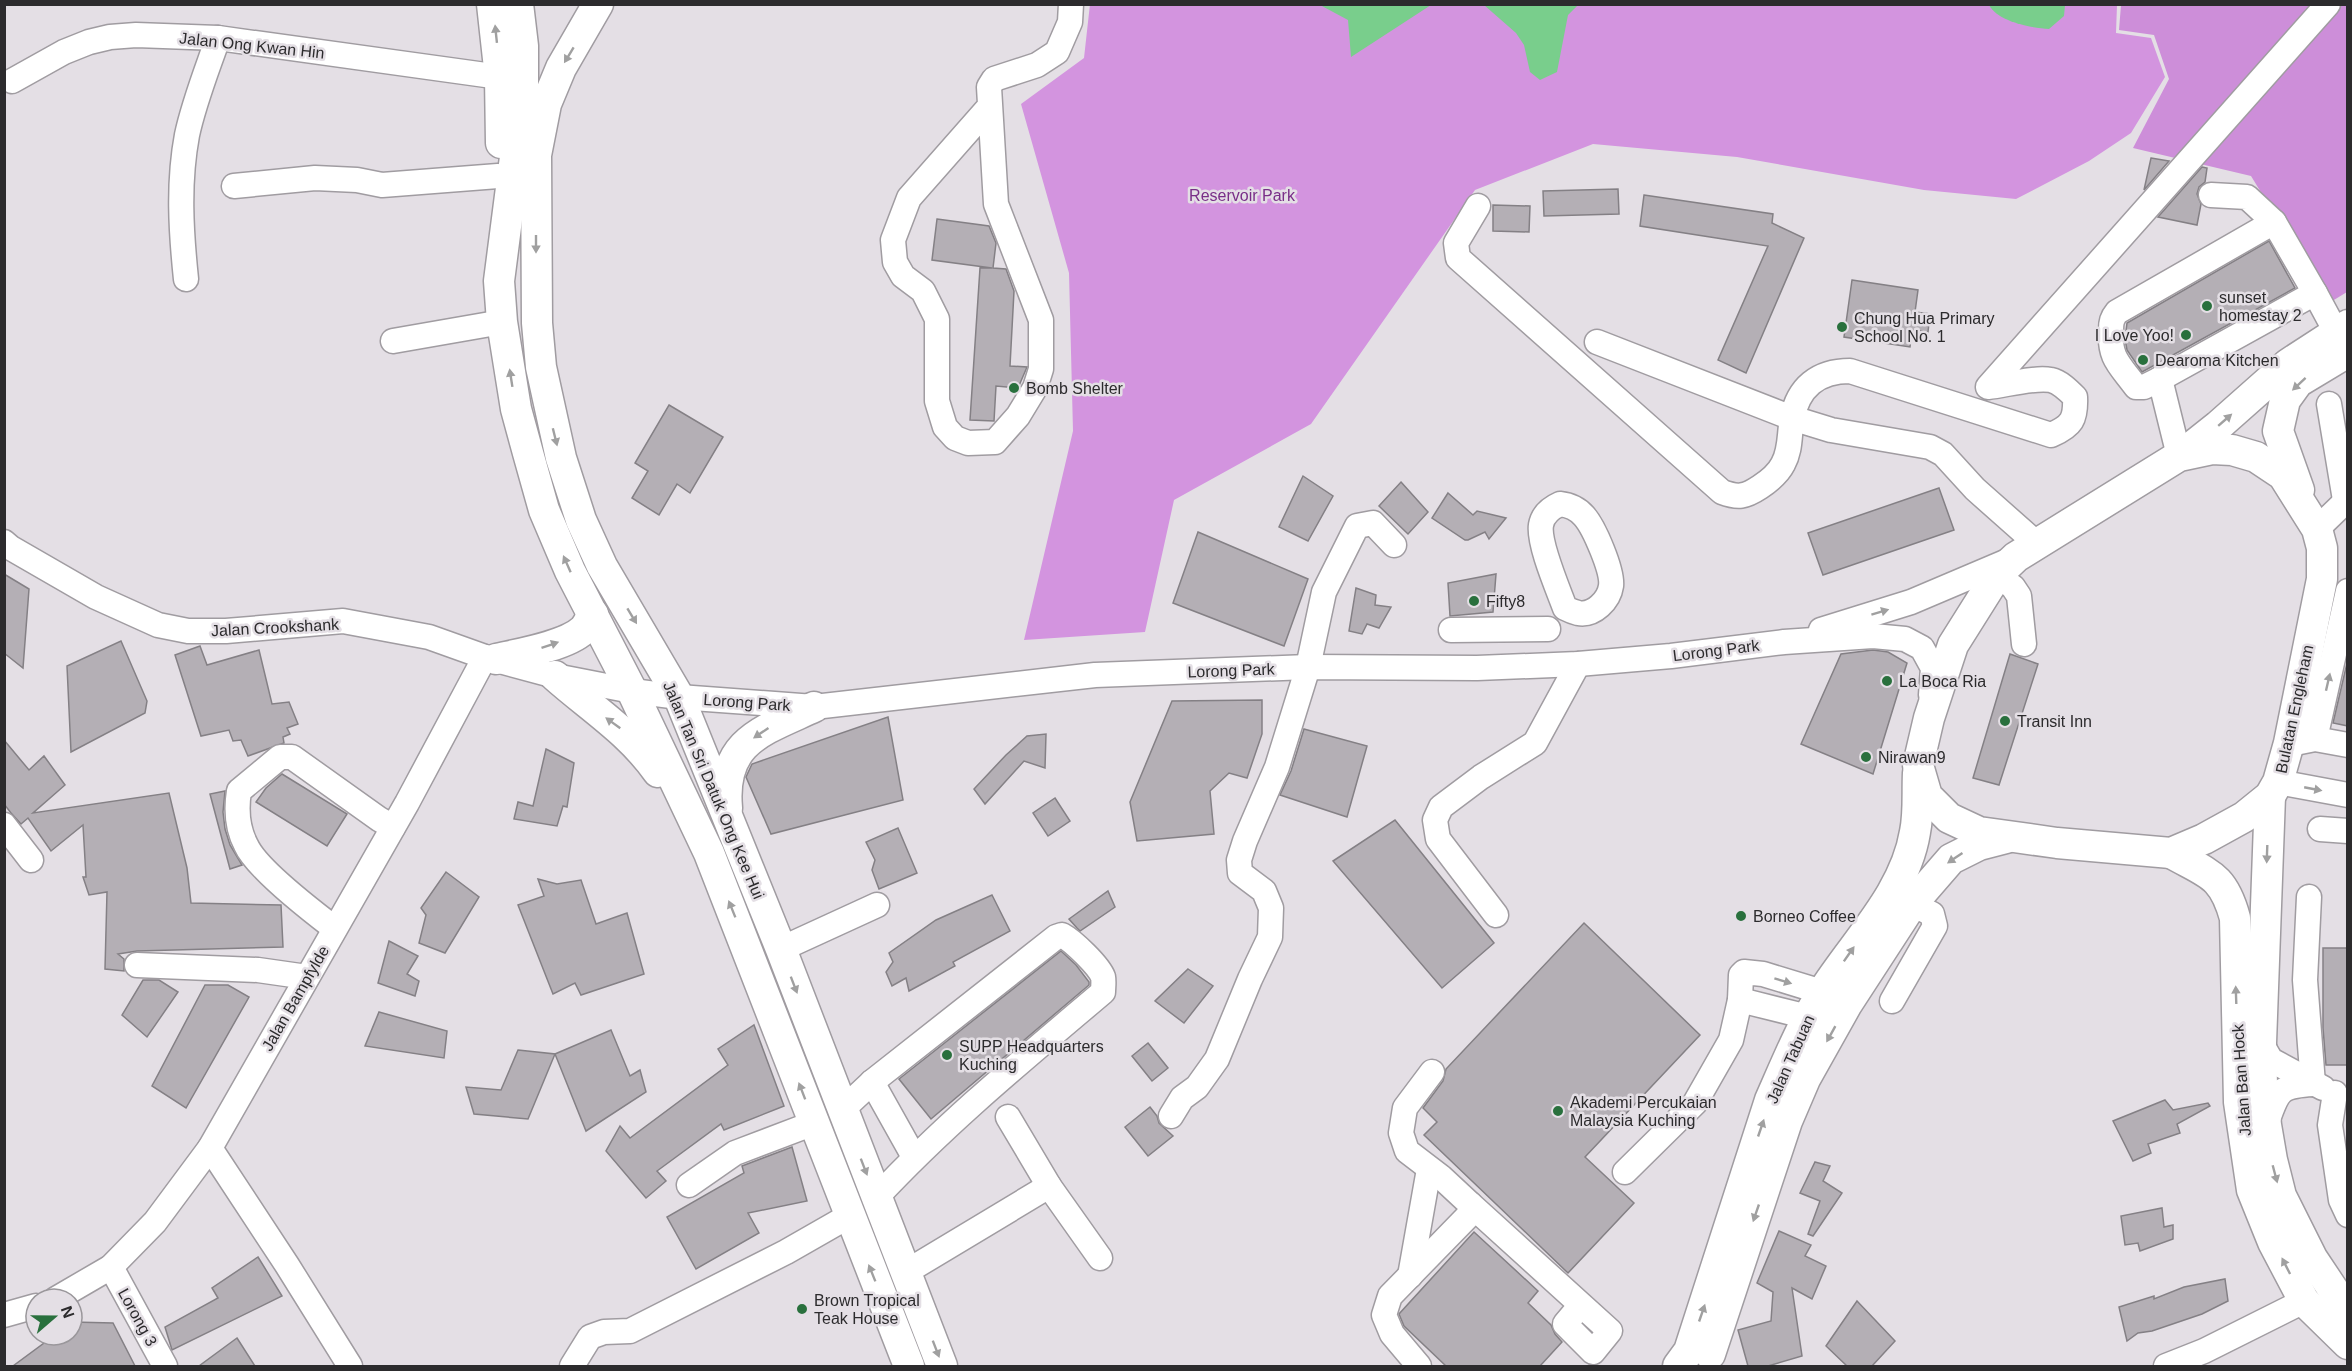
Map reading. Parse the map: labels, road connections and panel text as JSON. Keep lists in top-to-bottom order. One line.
{"streets":{"main road":["Bulatan Engleham","Jalan Tan Sri Datuk Ong Kee Hui","Jalan Tabuan","Jalan Ban Hock"],"street":["Jalan Ong Kwan Hin","Jalan Crookshank","Lorong Park","Jalan Bampfylde","Lorong 3"]},"crossings":[["Jalan Crookshank","Lorong Park"],["Jalan Crookshank","Jalan Tan Sri Datuk Ong Kee Hui"],["Jalan Crookshank","Jalan Bampfylde"],["Lorong Park","Jalan Tan Sri Datuk Ong Kee Hui"],["Bulatan Engleham","Jalan Tabuan"],["Bulatan Engleham","Jalan Ban Hock"],["Jalan Bampfylde","Lorong 3"]],"parks":["Reservoir Park"],"places":["sunset homestay 2","Chung Hua Primary School No. 1","I Love Yoo!","Dearoma Kitchen","Bomb Shelter","Fifty8","La Boca Ria","Transit Inn","Nirawan9","Borneo Coffee","SUPP Headquarters Kuching","Akademi Percukaian Malaysia Kuching","Brown Tropical Teak House"],"north":"right"}
